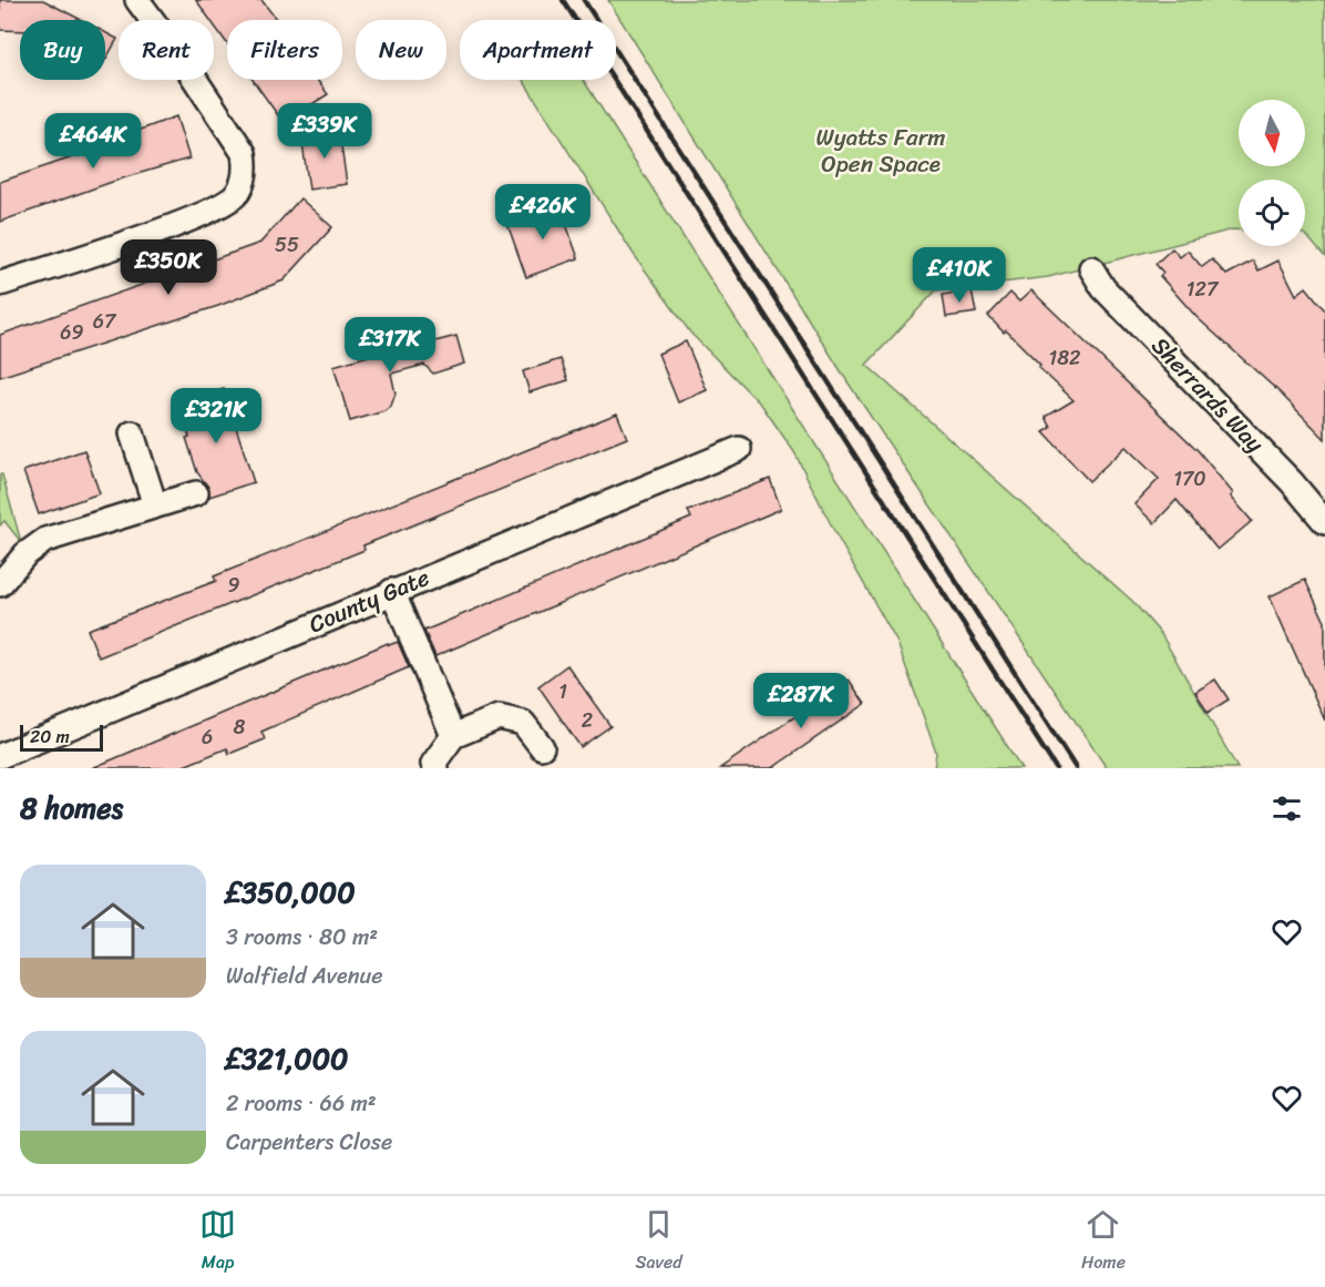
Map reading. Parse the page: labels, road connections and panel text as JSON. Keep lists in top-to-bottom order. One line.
{"streets":{"street":["Sherrards Way","County Gate"]},"parks":["Wyatts Farm Open Space"],"house_numbers":["55","127","67","69","182","170","9","1","2","8","6"],"scale_bar":"20 m","north":"bottom","page":{"chip":["Buy","Rent","Filters","New","Apartment"],"price":["£339K","£464K","£426K","£350K","£410K","£317K","£321K","£287K"],"scale":"20 m","heading":"8 homes","list":[{"name":"£350,000","note":"3 rooms · 80 m² · Walfield Avenue"},{"name":"£321,000","note":"2 rooms · 66 m² · Carpenters Close"}],"tabs":["Map","Saved","Home"]}}
